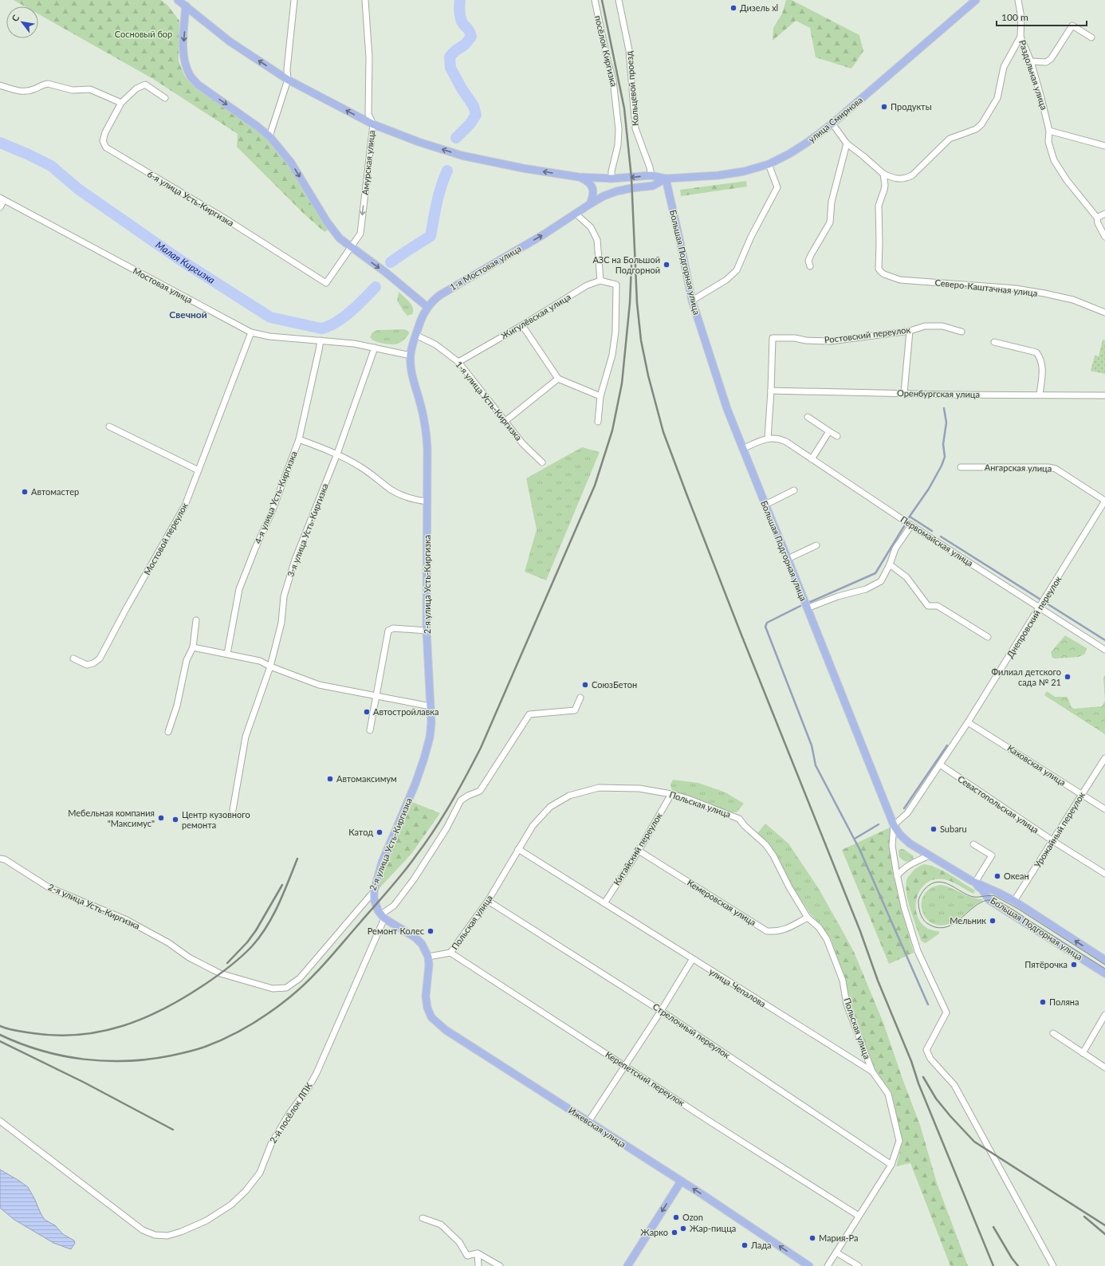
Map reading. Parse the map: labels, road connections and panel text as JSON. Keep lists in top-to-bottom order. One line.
{"streets":{"main road":["улица Смирнова","Большая Подгорная улица","1-я Мостовая улица","2-я улица Усть-Киргизка","Ижевская улица"],"street":["посёлок Киргизка","Раздольная улица","Кольцевой проезд","Амурская улица","6-я улица Усть-Киргизка","Мостовая улица","Северо-Каштачная улица","Жигулёвская улица","Ростовский переулок","Оренбургская улица","1-я улица Усть-Киргизка","Ангарская улица","4-я улица Усть-Киргизка","3-я улица Усть-Киргизка","Мостовой переулок","Первомайская улица","Днепровский переулок","Каховская улица","Польская улица","Севастопольская улица","Урожайный переулок","Китайский переулок","Кемеровская улица","улица Чепалова","Стрелочный переулок","Керепетский переулок","2-й посёлок ЛПК"]},"crossings":[["улица Смирнова","Большая Подгорная улица"],["улица Смирнова","1-я Мостовая улица"],["Амурская улица","6-я улица Усть-Киргизка"],["Большая Подгорная улица","1-я Мостовая улица"],["Большая Подгорная улица","Днепровский переулок"],["Большая Подгорная улица","Урожайный переулок"],["1-я Мостовая улица","Мостовая улица"],["1-я Мостовая улица","1-я улица Усть-Киргизка"],["1-я Мостовая улица","2-я улица Усть-Киргизка"],["Мостовая улица","4-я улица Усть-Киргизка"],["Мостовая улица","3-я улица Усть-Киргизка"],["Мостовая улица","Мостовой переулок"],["Мостовая улица","2-я улица Усть-Киргизка"],["Жигулёвская улица","1-я улица Усть-Киргизка"],["Ростовский переулок","Оренбургская улица"],["Ангарская улица","Днепровский переулок"],["Первомайская улица","Днепровский переулок"],["Днепровский переулок","Каховская улица"],["Днепровский переулок","Севастопольская улица"],["Каховская улица","Урожайный переулок"],["Польская улица","Китайский переулок"],["Польская улица","Кемеровская улица"],["Польская улица","улица Чепалова"],["Польская улица","Стрелочный переулок"],["Польская улица","Керепетский переулок"],["Севастопольская улица","Урожайный переулок"],["Китайский переулок","Кемеровская улица"],["Китайский переулок","улица Чепалова"],["улица Чепалова","Стрелочный переулок"],["улица Чепалова","Керепетский переулок"]],"one_way":["Амурская улица","1-я Мостовая улица"],"districts":["Свечной"],"water":["Малая Киргизка"],"parks":["Сосновый бор"],"places":["Дизель xl","Продукты","АЗС на Большой Подгорной","Автомастер","Филиал детского сада № 21","СоюзБетон","Автостройлавка","Автомаксимум","Мебельная компания \"Максимус\"","Центр кузовного ремонта","Subaru","Катод","Океан","Мельник","Ремонт Колес","Пятёрочка","Поляна","Ozon","Жар-пицца","Жарко","Мария-Ра","Лада"],"scale_bar":"100 m","north":"top left"}
